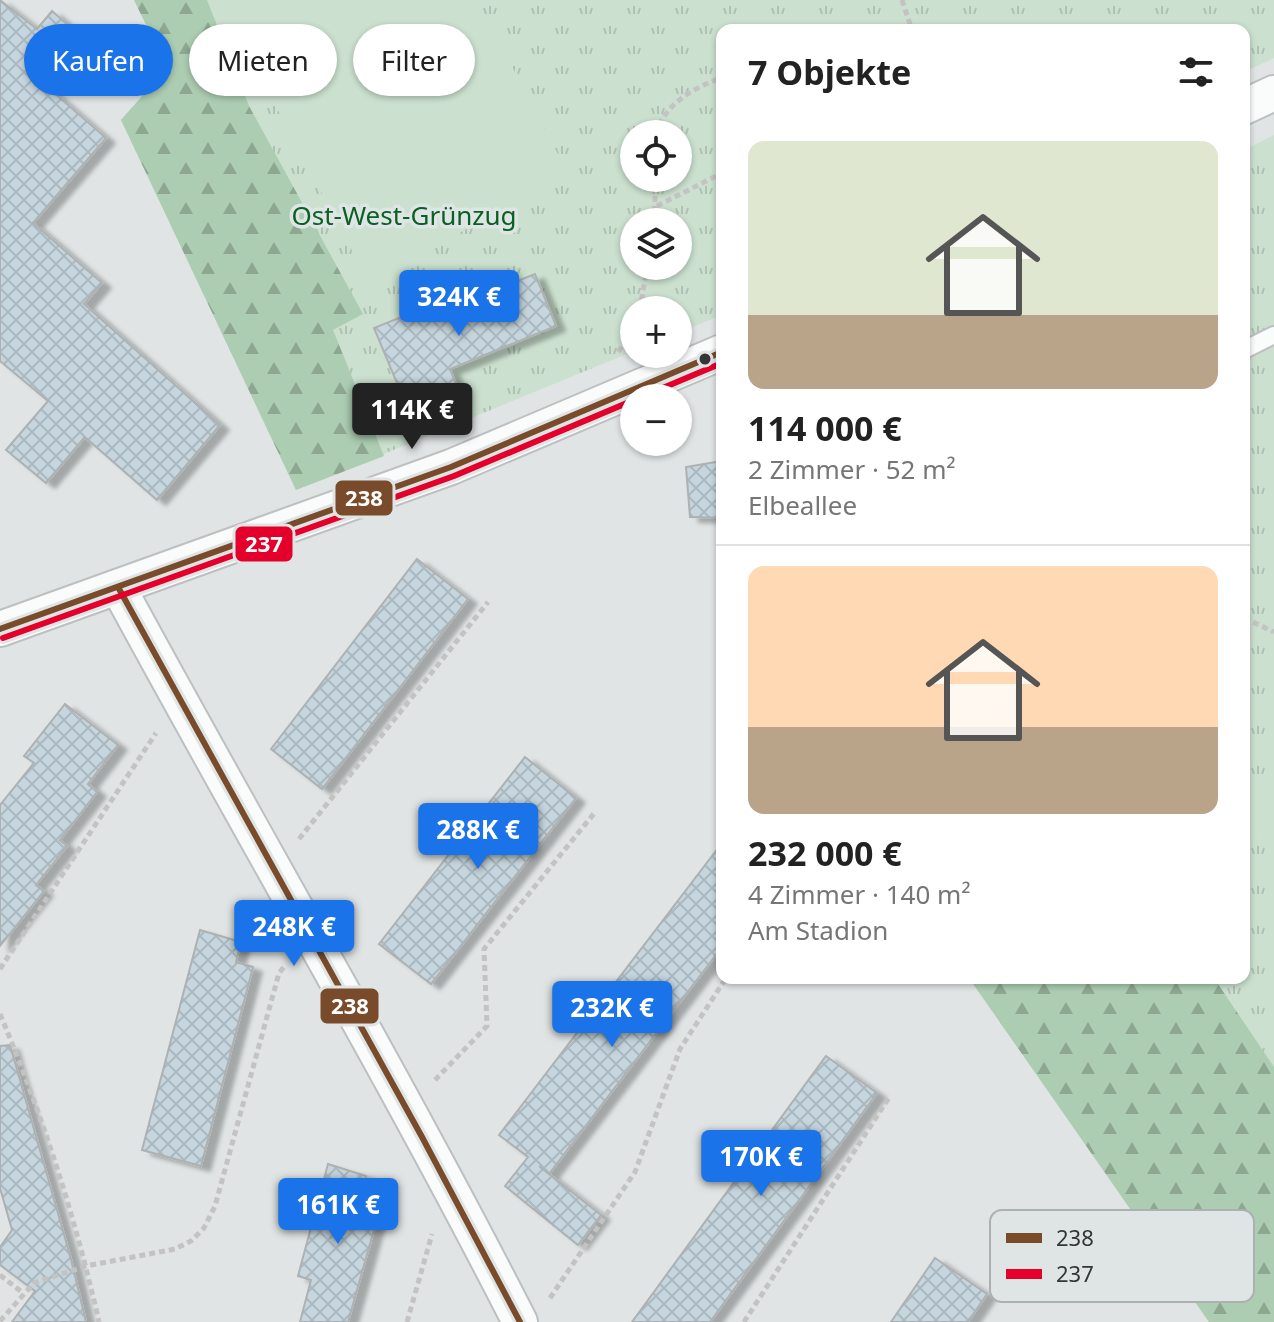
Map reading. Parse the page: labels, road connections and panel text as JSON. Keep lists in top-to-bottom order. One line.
{"parks":["Ost-West-Grünzug"],"lines":["transit line 238","transit line 237"],"legend":["238","237"],"page":{"chip":["Kaufen","Mieten","Filter"],"heading":"7 Objekte","map_buttons":["+","−"],"list":[{"name":"114 000 €","note":"2 Zimmer · 52 m² · Elbeallee"},{"name":"232 000 €","note":"4 Zimmer · 140 m² · Am Stadion"}],"price":["324K €","114K €","288K €","248K €","232K €","170K €","161K €"]}}
